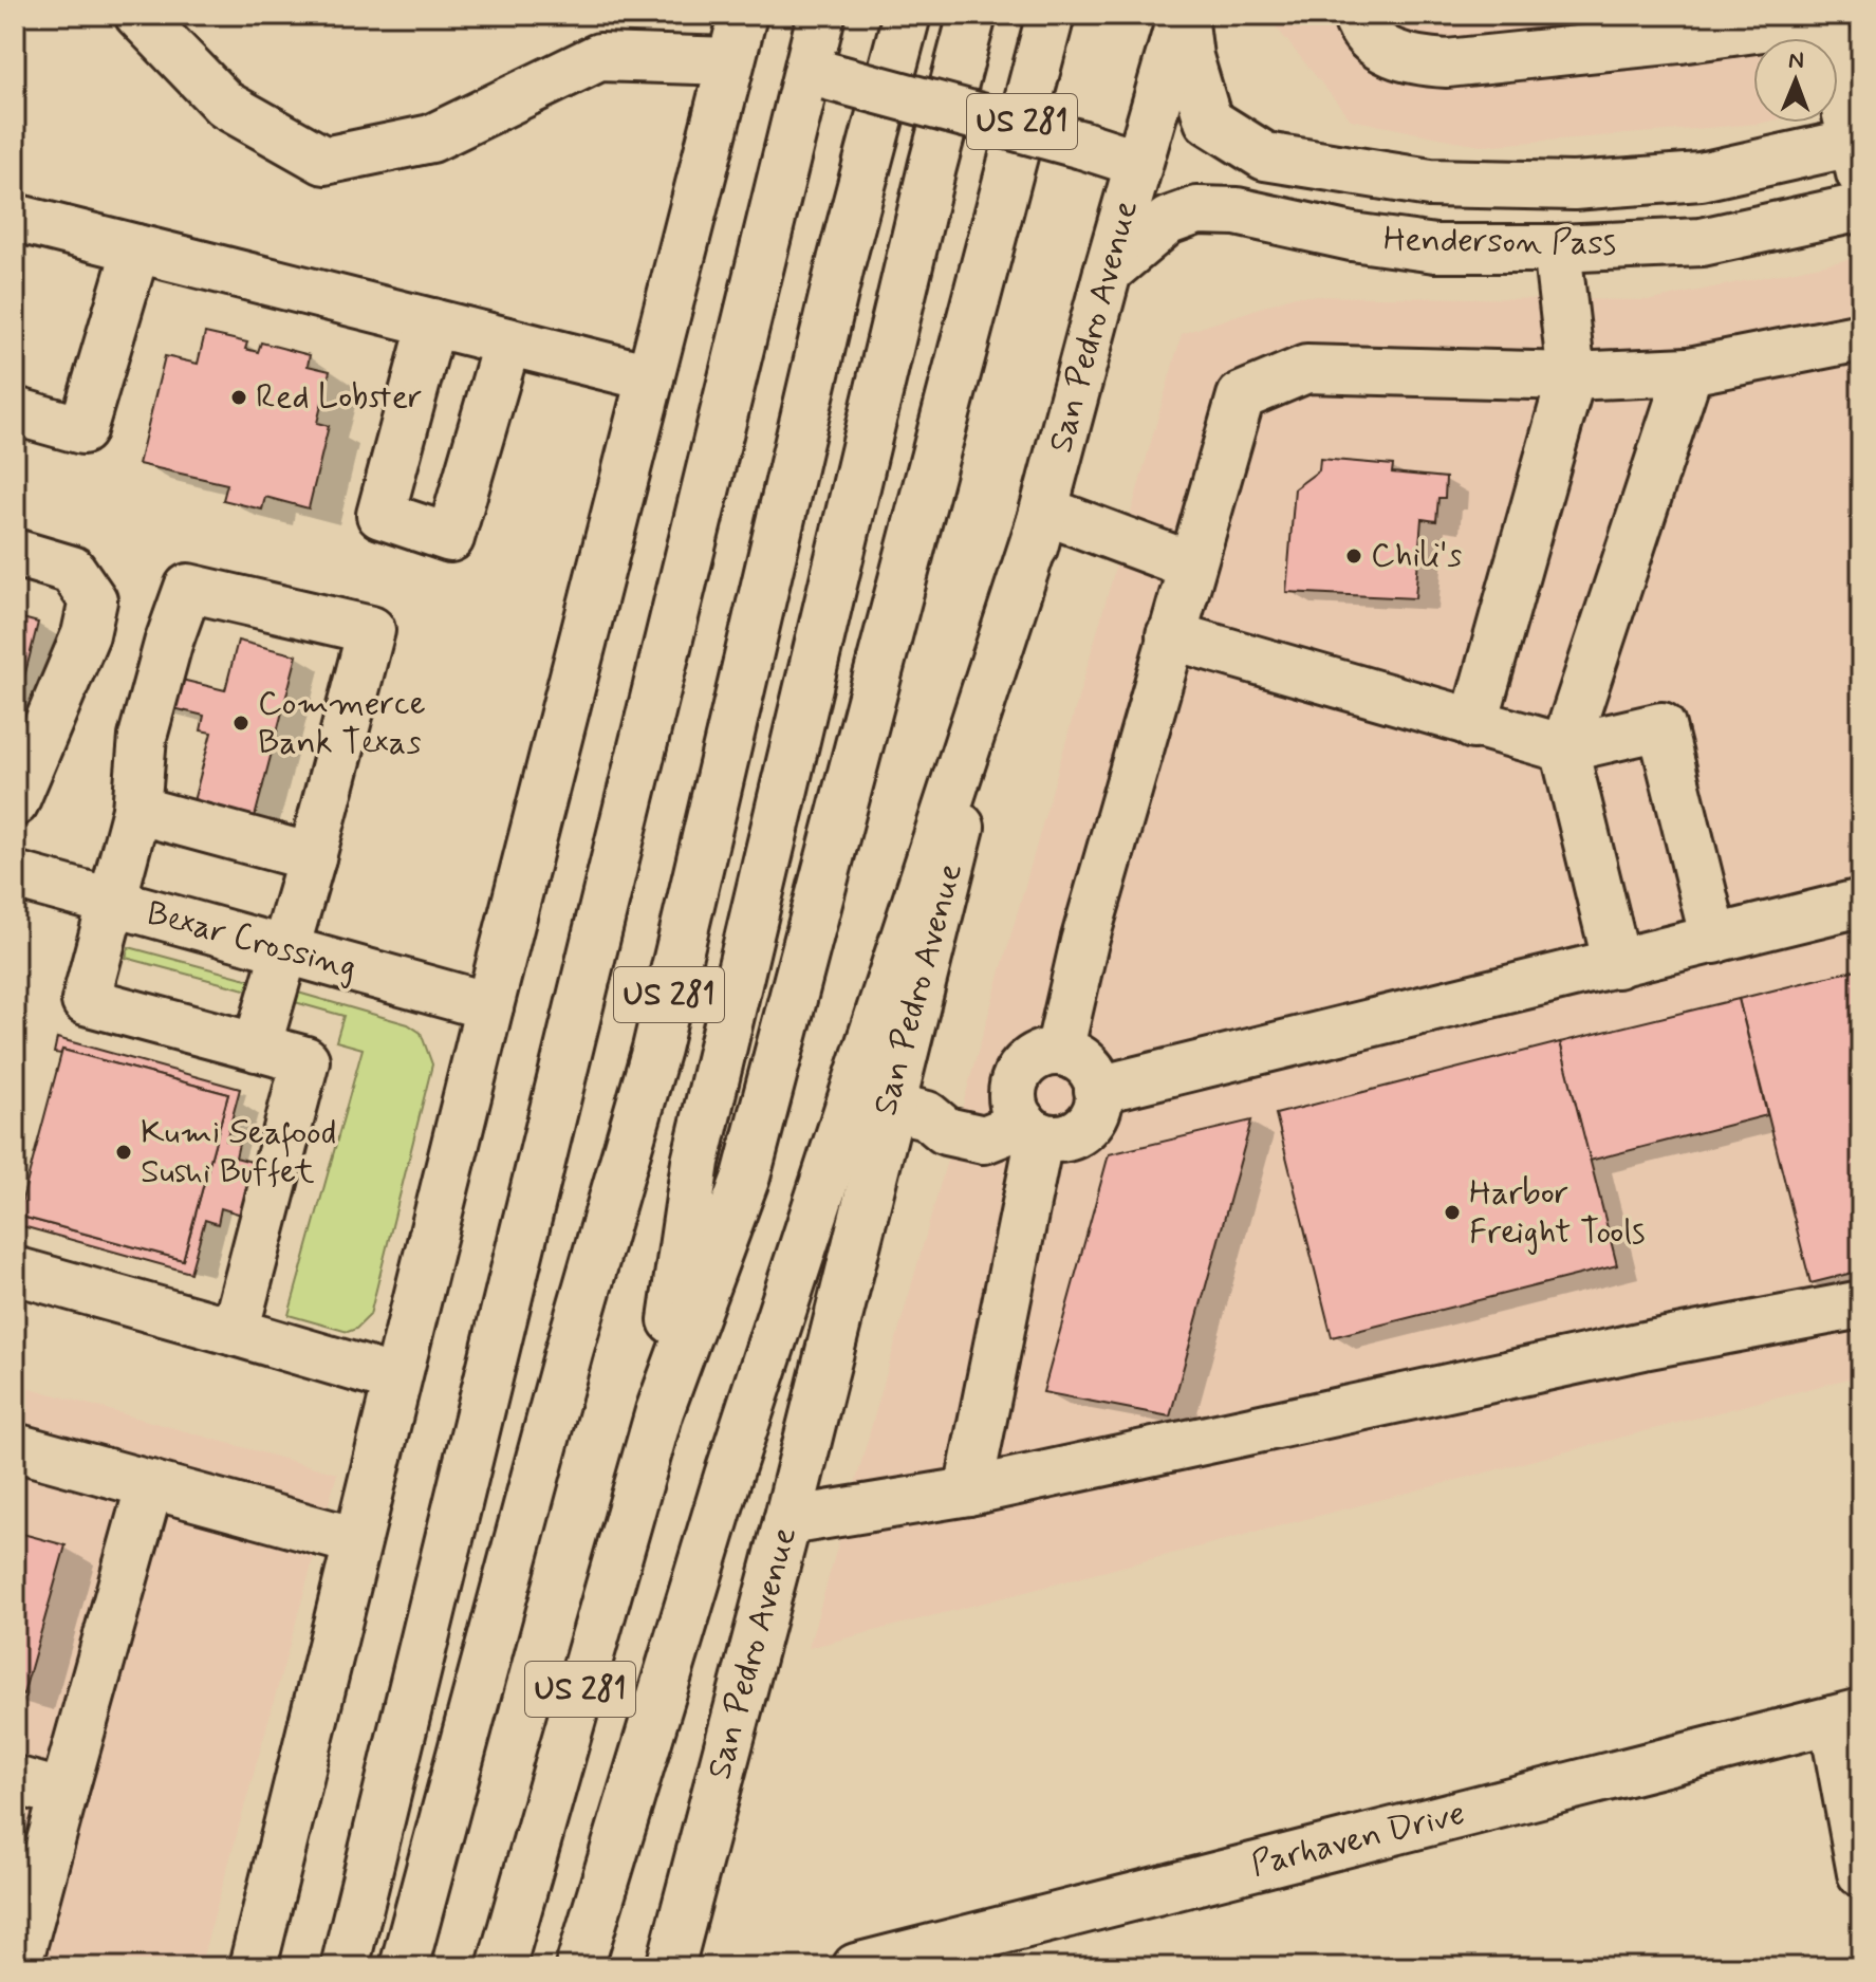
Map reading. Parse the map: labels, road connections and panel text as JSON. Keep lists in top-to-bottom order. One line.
{"streets":{"main road":["US 281","Henderson Pass","San Pedro Avenue","Bexar Crossing","Parhaven Drive"]},"crossings":[["Henderson Pass","San Pedro Avenue"]],"places":["Red Lobster","Chili's","Commerce Bank Texas","Kumi Seafood Sushi Buffet","Harbor Freight Tools"],"north":"top"}
